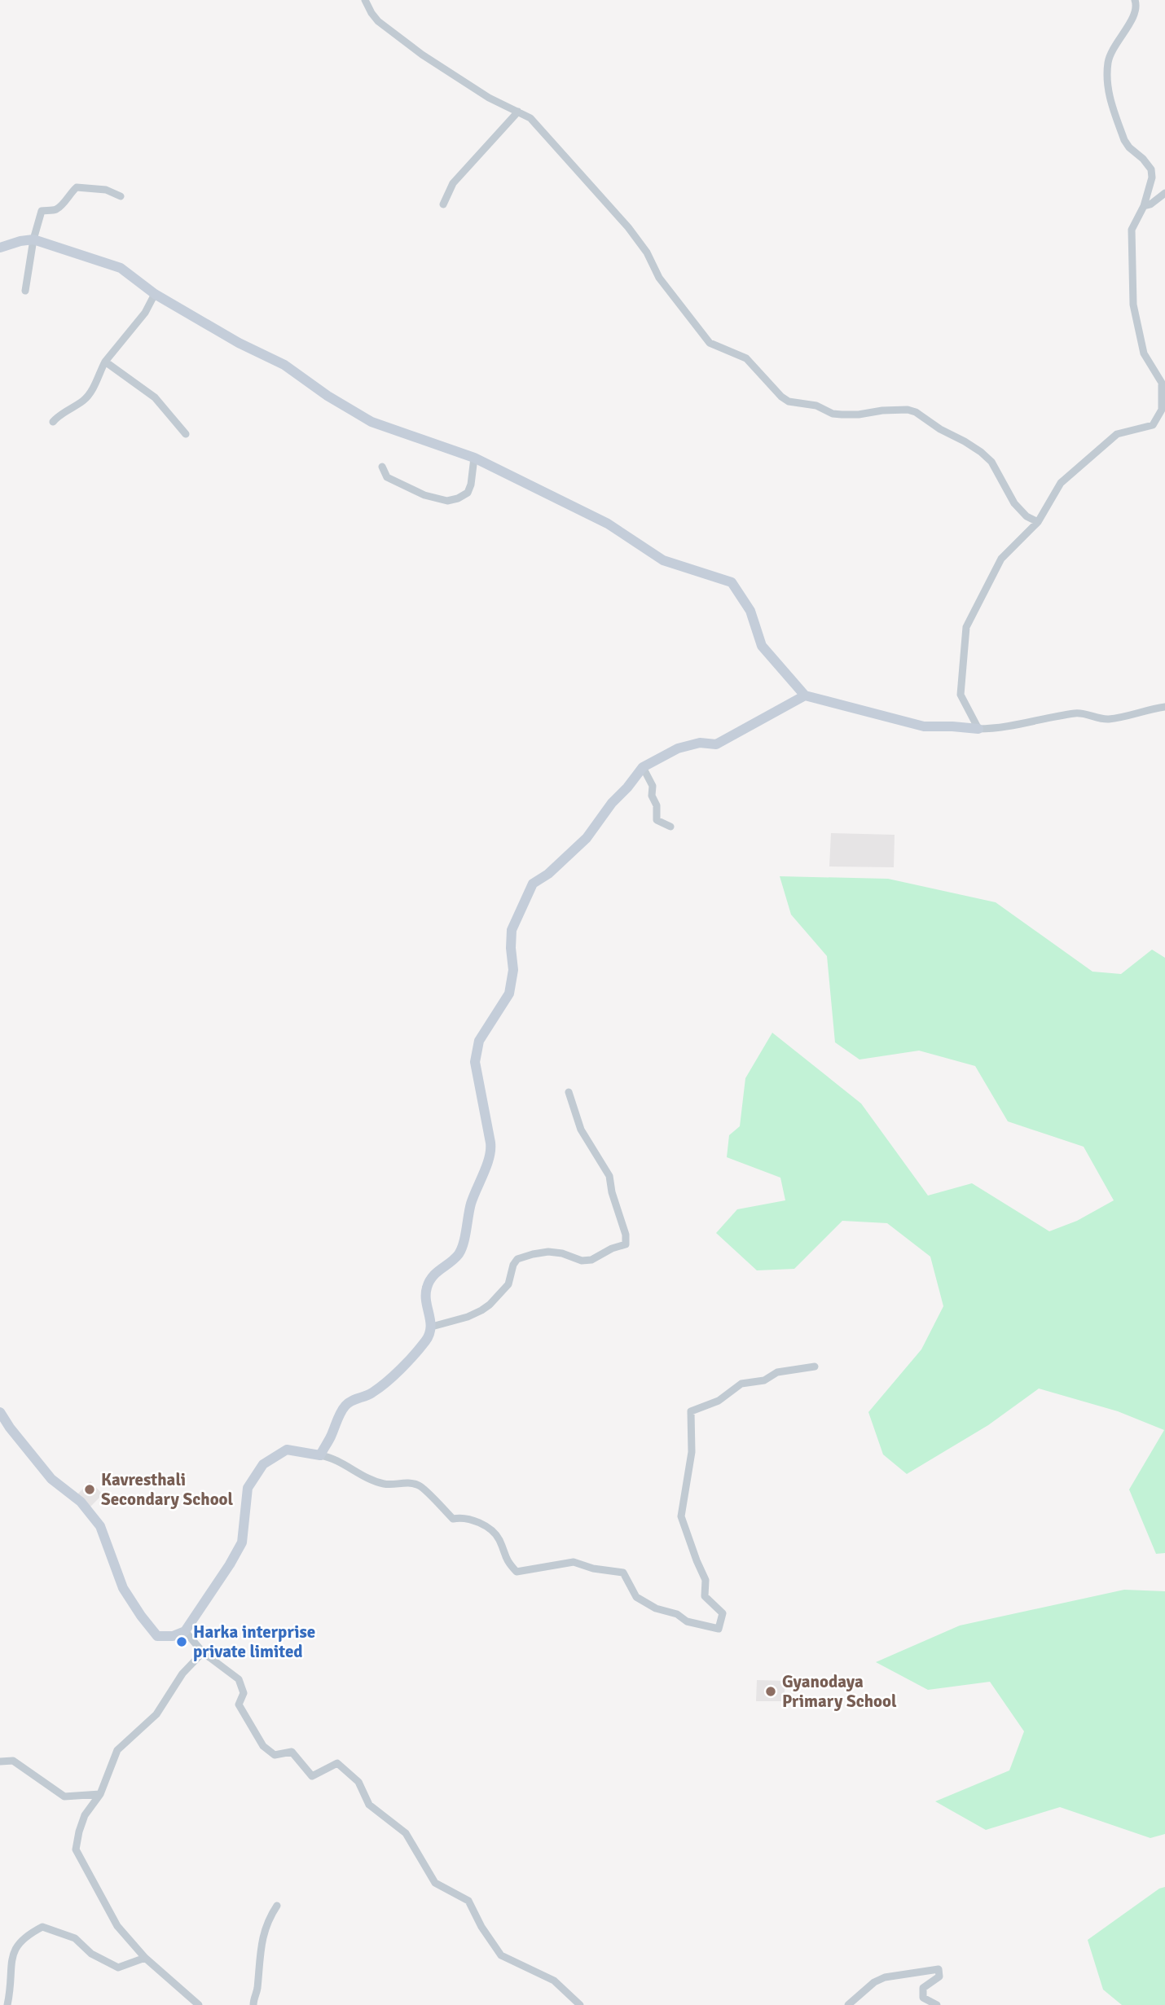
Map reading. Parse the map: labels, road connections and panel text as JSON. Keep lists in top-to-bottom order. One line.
{"places":["Kavresthali Secondary School","Harka interprise private limited","Gyanodaya Primary School"]}
